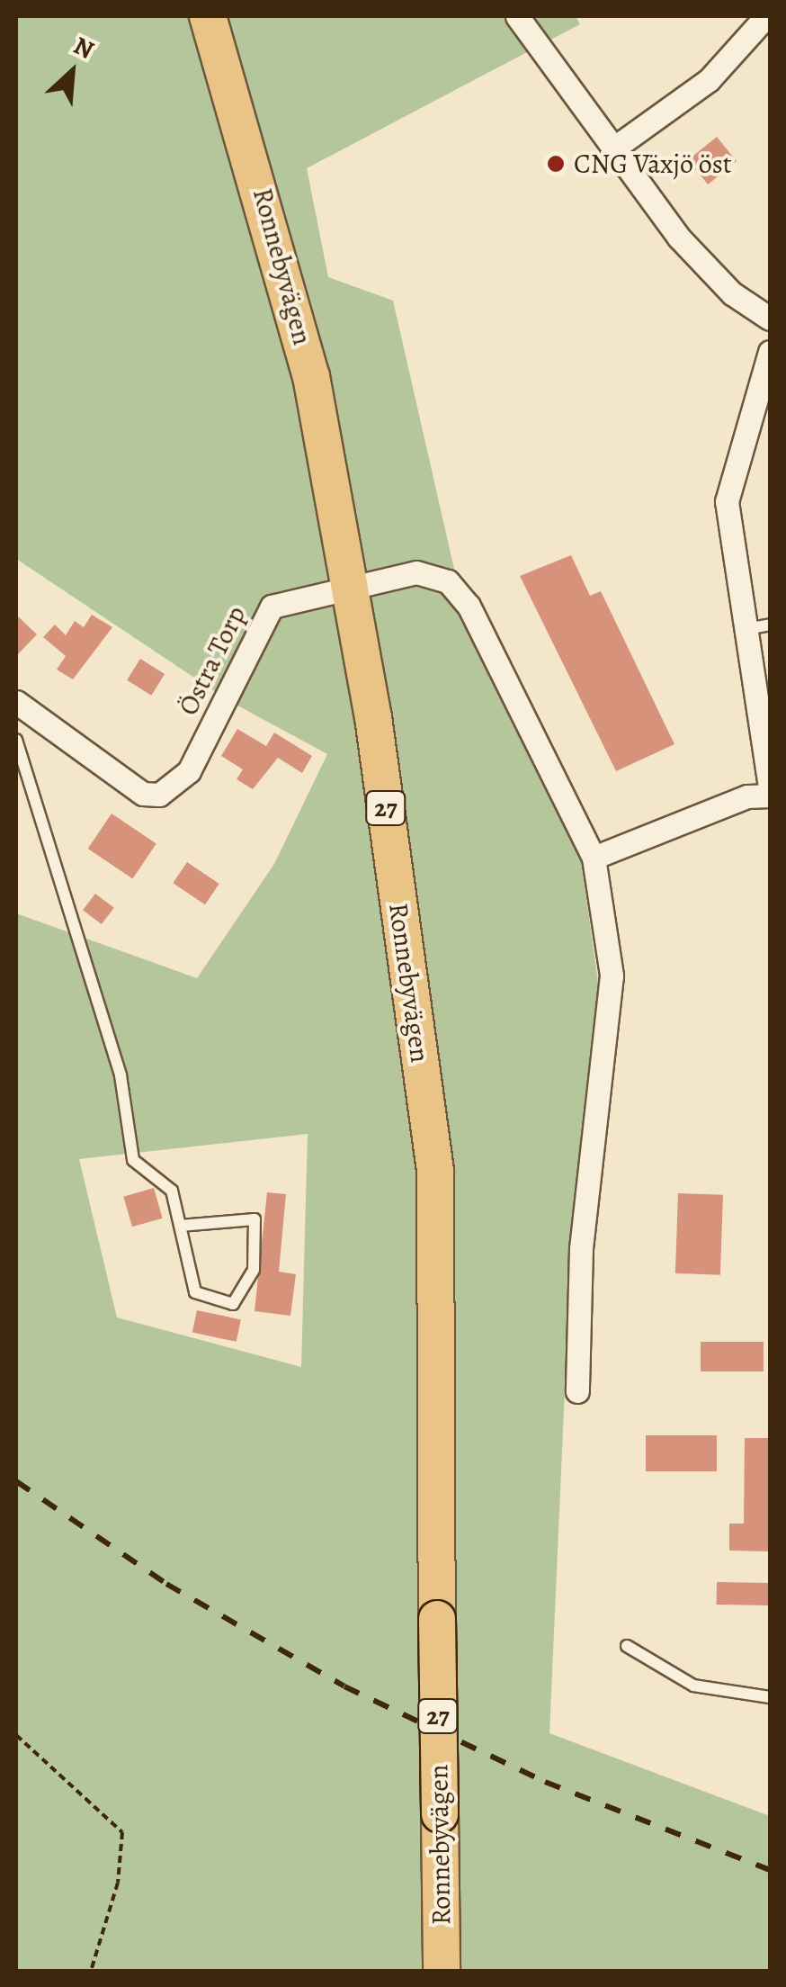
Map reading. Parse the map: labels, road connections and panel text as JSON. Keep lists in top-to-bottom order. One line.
{"streets":{"main road":["Ronnebyvägen","27"],"street":["Östra Torp"]},"crossings":[["Ronnebyvägen","Östra Torp"]],"places":["CNG Växjö öst"],"north":"top right"}
